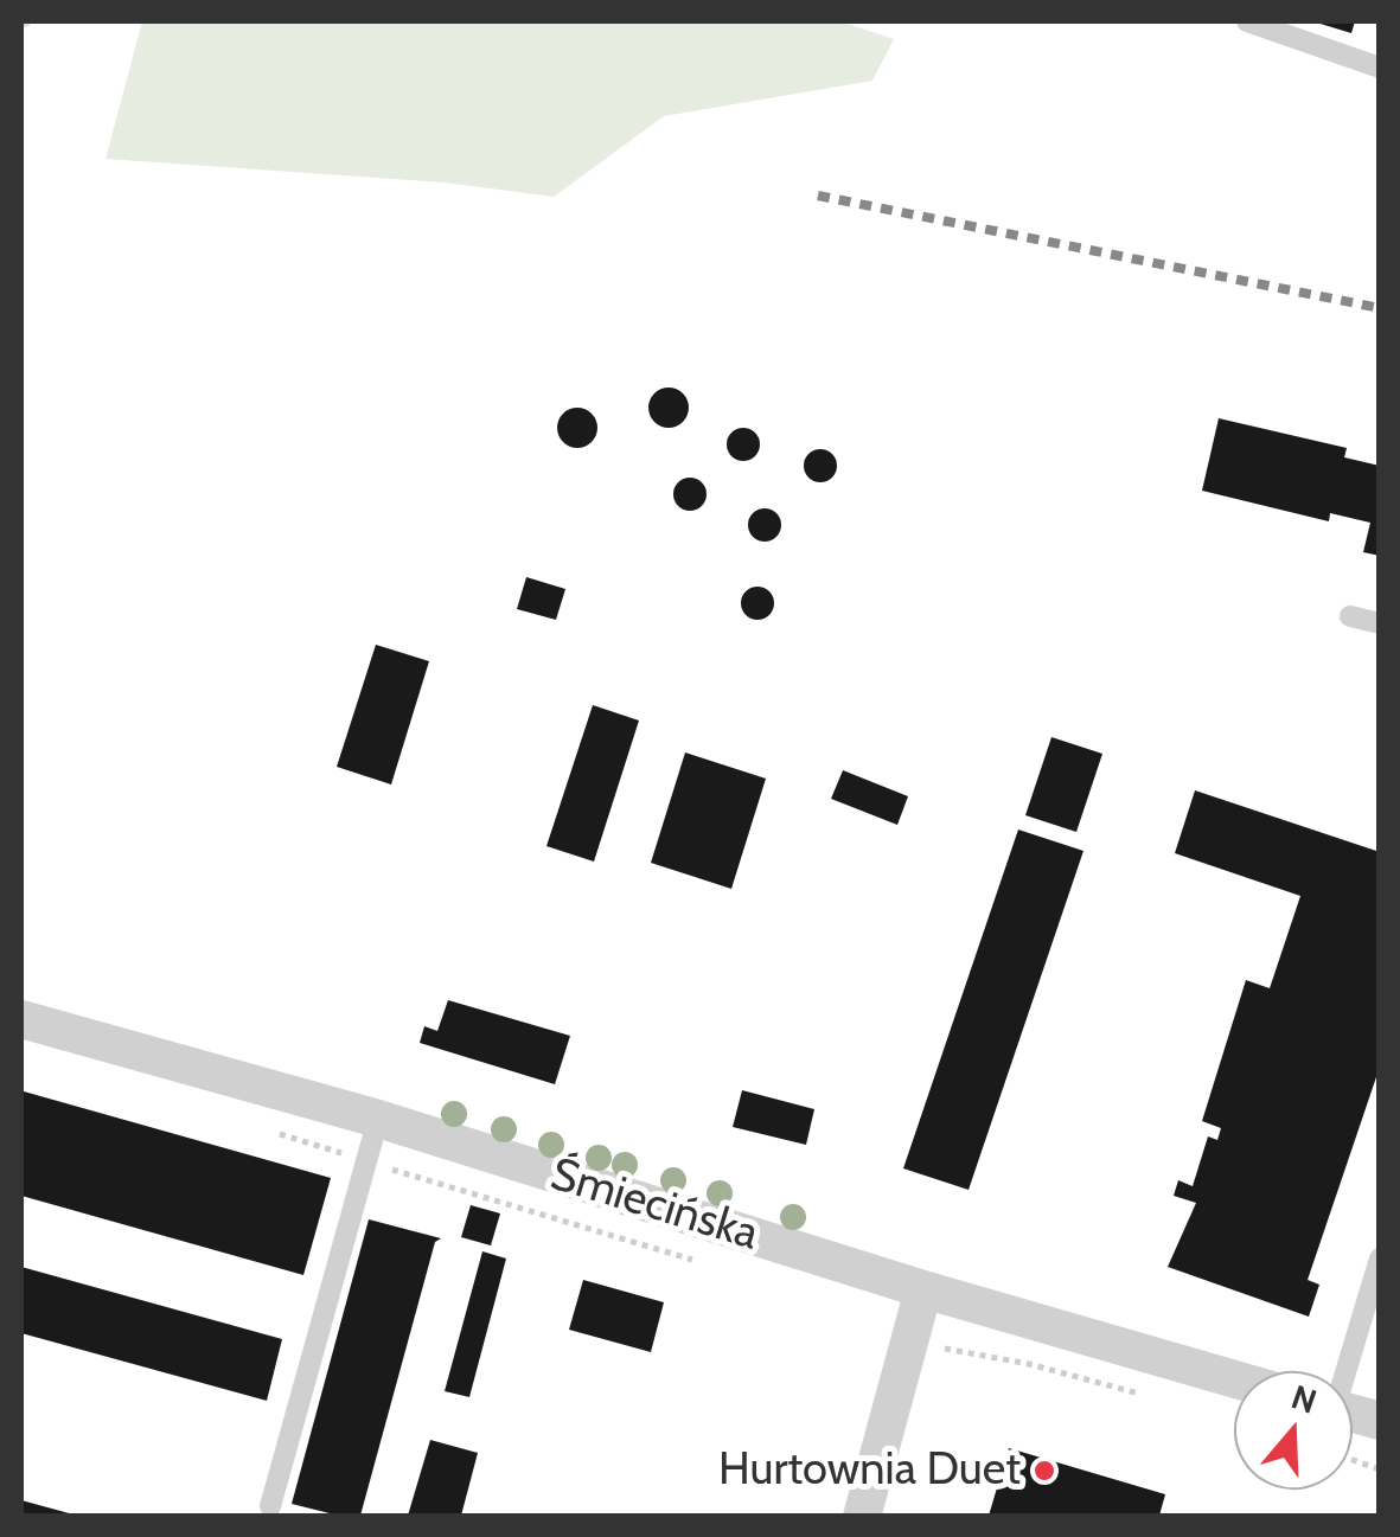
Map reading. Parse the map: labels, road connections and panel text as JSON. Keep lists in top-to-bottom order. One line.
{"streets":{"street":["Śmiecińska"]},"places":["Hurtownia Duet"],"north":"top"}
